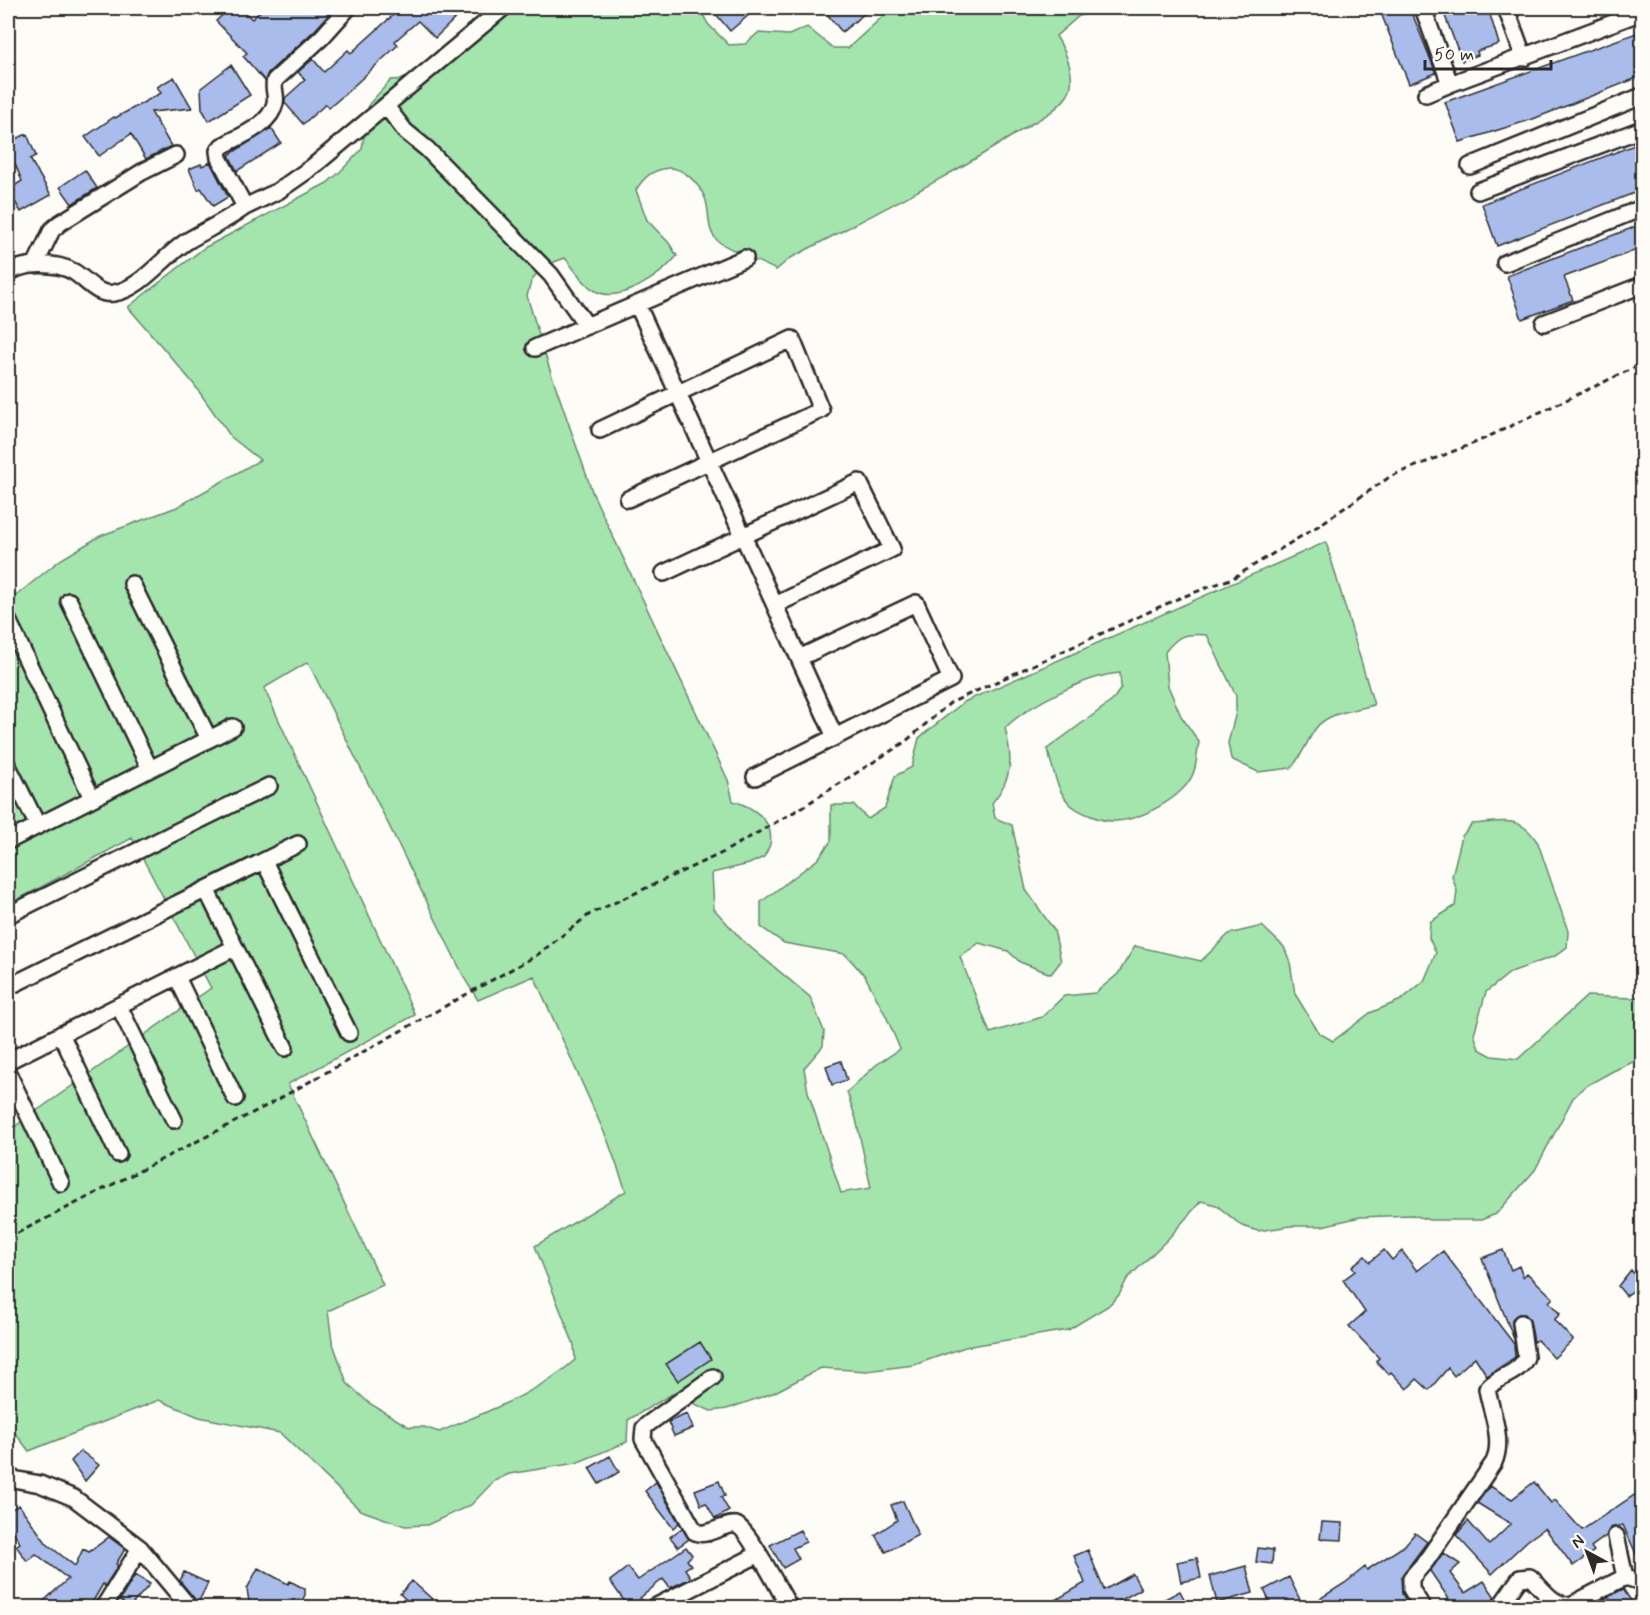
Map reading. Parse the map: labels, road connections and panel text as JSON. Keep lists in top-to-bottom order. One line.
{"scale_bar":"50 m","north":"top left"}
